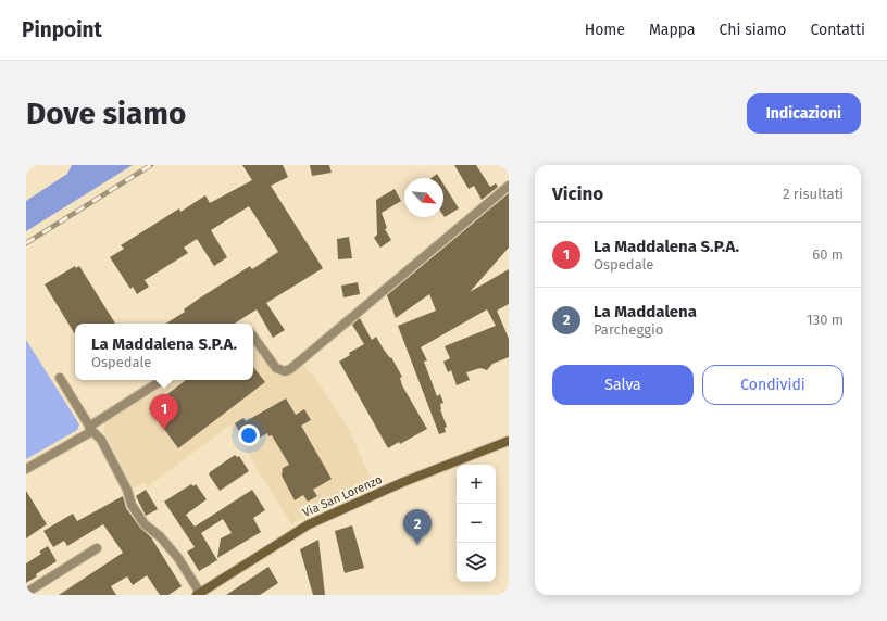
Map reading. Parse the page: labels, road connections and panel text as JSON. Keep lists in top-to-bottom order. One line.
{"streets":{"street":["Via San Lorenzo"]},"north":"bottom right","page":{"header":"Pinpoint","nav":["Home","Mappa","Chi siamo","Contatti"],"buttons":["Indicazioni",["Salva","Condividi"]],"title":"Dove siamo","heading":["Vicino","2 risultati"],"list":[{"mark":"1","name":"La Maddalena S.P.A.","note":"Ospedale","value":"60 m"},{"mark":"2","name":"La Maddalena","note":"Parcheggio","value":"130 m"}],"popup":["La Maddalena S.P.A.","Ospedale"],"pins":["1","2"],"map_buttons":["+","−"]}}
